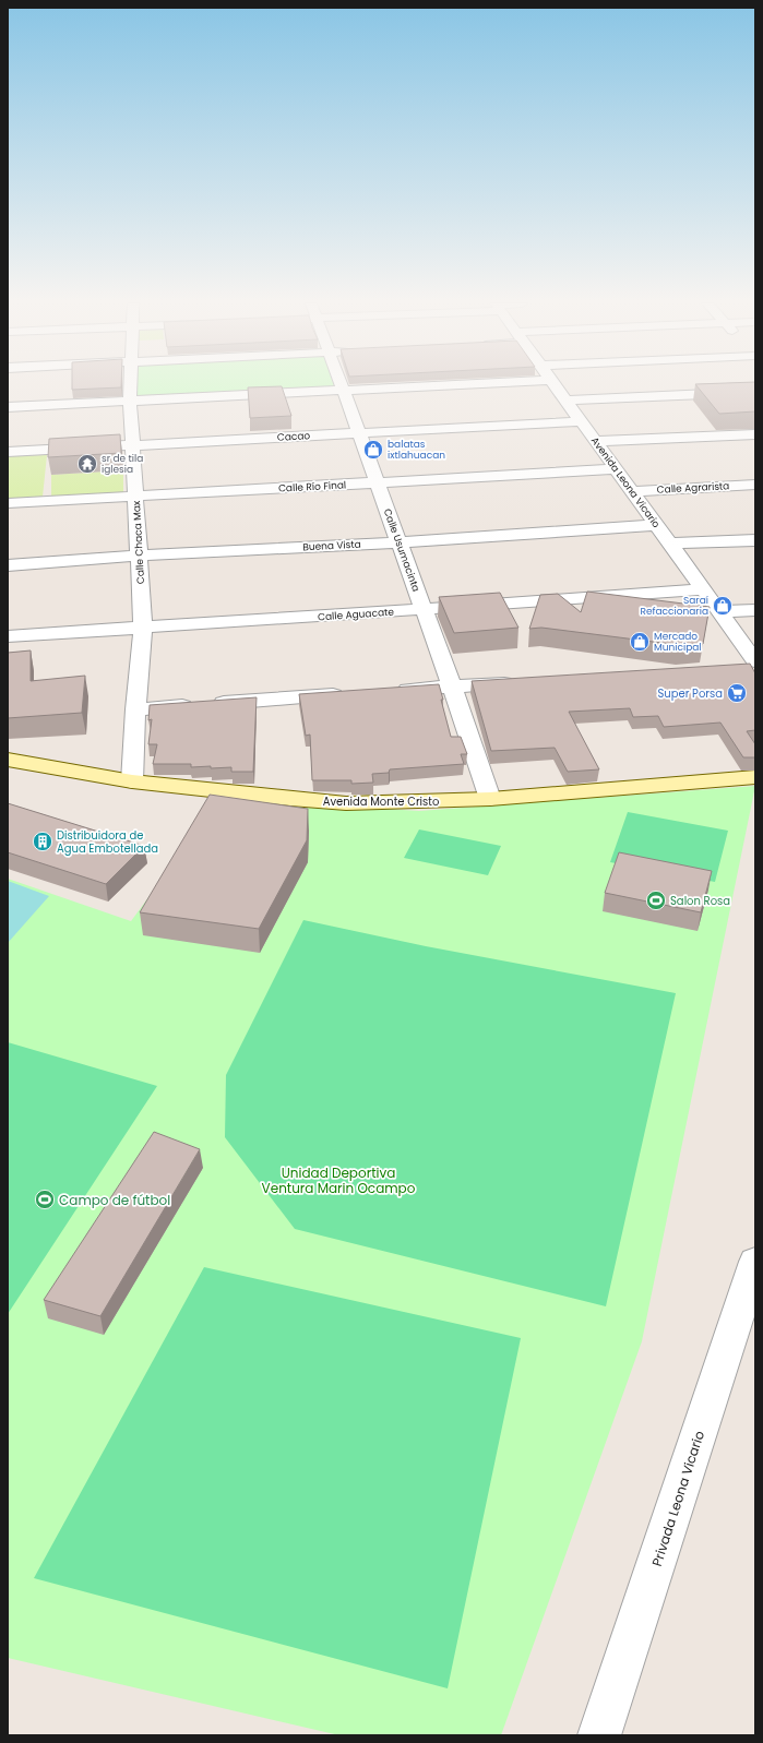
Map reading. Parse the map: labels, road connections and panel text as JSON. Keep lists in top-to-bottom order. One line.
{"streets":{"main road":["Avenida Monte Cristo"],"street":["Cacao","Avenida Leona Vicario","Calle Río Final","Calle Agrarista","Calle Chaca Max","Buena Vista","Calle Usumacinta","Calle Aguacate","Privada Leona Vicario"]},"crossings":[["Cacao","Avenida Leona Vicario"],["Cacao","Calle Chaca Max"],["Cacao","Calle Usumacinta"],["Avenida Leona Vicario","Calle Río Final"],["Avenida Leona Vicario","Calle Agrarista"],["Avenida Leona Vicario","Buena Vista"],["Avenida Leona Vicario","Calle Aguacate"],["Calle Río Final","Calle Chaca Max"],["Calle Río Final","Calle Usumacinta"],["Calle Chaca Max","Buena Vista"],["Calle Chaca Max","Calle Aguacate"],["Calle Chaca Max","Avenida Monte Cristo"],["Buena Vista","Calle Usumacinta"],["Calle Usumacinta","Calle Aguacate"],["Calle Usumacinta","Avenida Monte Cristo"]],"parks":["Unidad Deportiva Ventura Marin Ocampo"],"places":{"shop":["balatas ixtlahuacan","Saraí Refaccionaria","Mercado Municipal"],"temple":["sr de tila iglesia"],"supermarket":["Super Porsa"],"building":["Distribuidora de Agua Embotellada"],"sports":["Salon Rosa","Campo de fútbol"]}}
